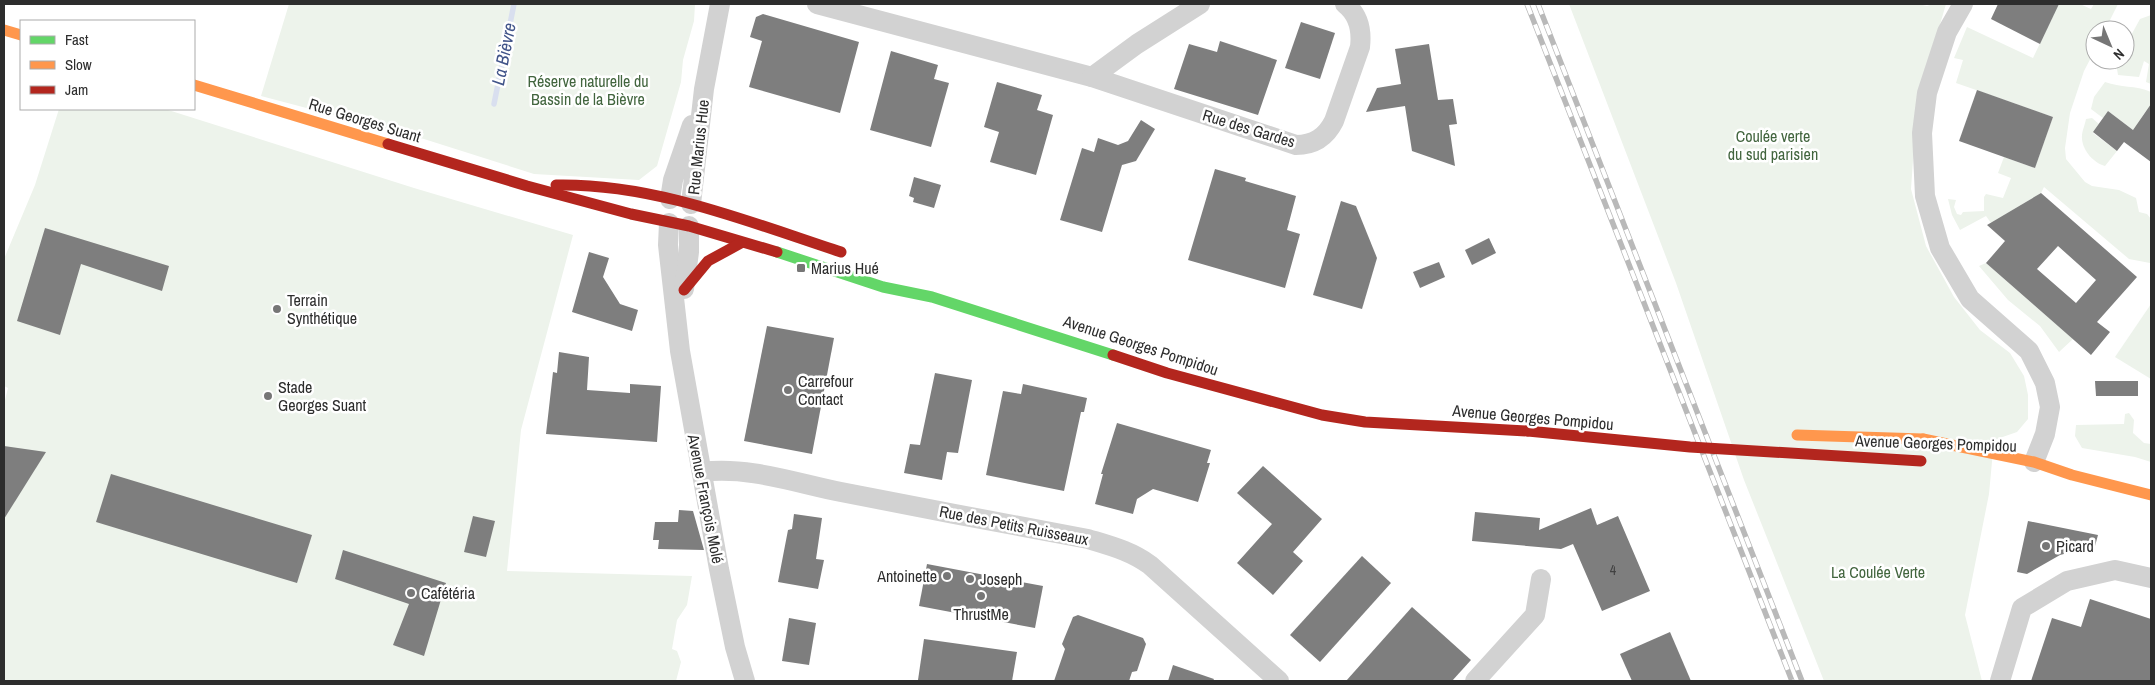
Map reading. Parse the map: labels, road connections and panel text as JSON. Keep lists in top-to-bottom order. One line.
{"streets":{"main road":["Rue Georges Suant","Rue Marius Hue","Avenue Georges Pompidou"],"street":["Rue des Gardes","Avenue François Molé","Rue des Petits Ruisseaux"]},"crossings":[["Rue Georges Suant","Rue Marius Hue"],["Rue Georges Suant","Avenue Georges Pompidou"],["Rue Georges Suant","Avenue François Molé"],["Rue Marius Hue","Avenue Georges Pompidou"],["Rue Marius Hue","Avenue François Molé"],["Avenue Georges Pompidou","Avenue François Molé"],["Avenue François Molé","Rue des Petits Ruisseaux"]],"water":["La Bièvre"],"parks":["Réserve naturelle du Bassin de la Bièvre","Coulée verte du sud parisien","La Coulée Verte"],"places":{"transit":["Marius Hué"],"other":["Terrain Synthétique","Carrefour Contact","Stade Georges Suant","Picard","Antoinette","Joseph","Cafétéria","ThrustMe"]},"house_numbers":["4"],"legend":["Fast","Slow","Jam"],"north":"bottom right"}
